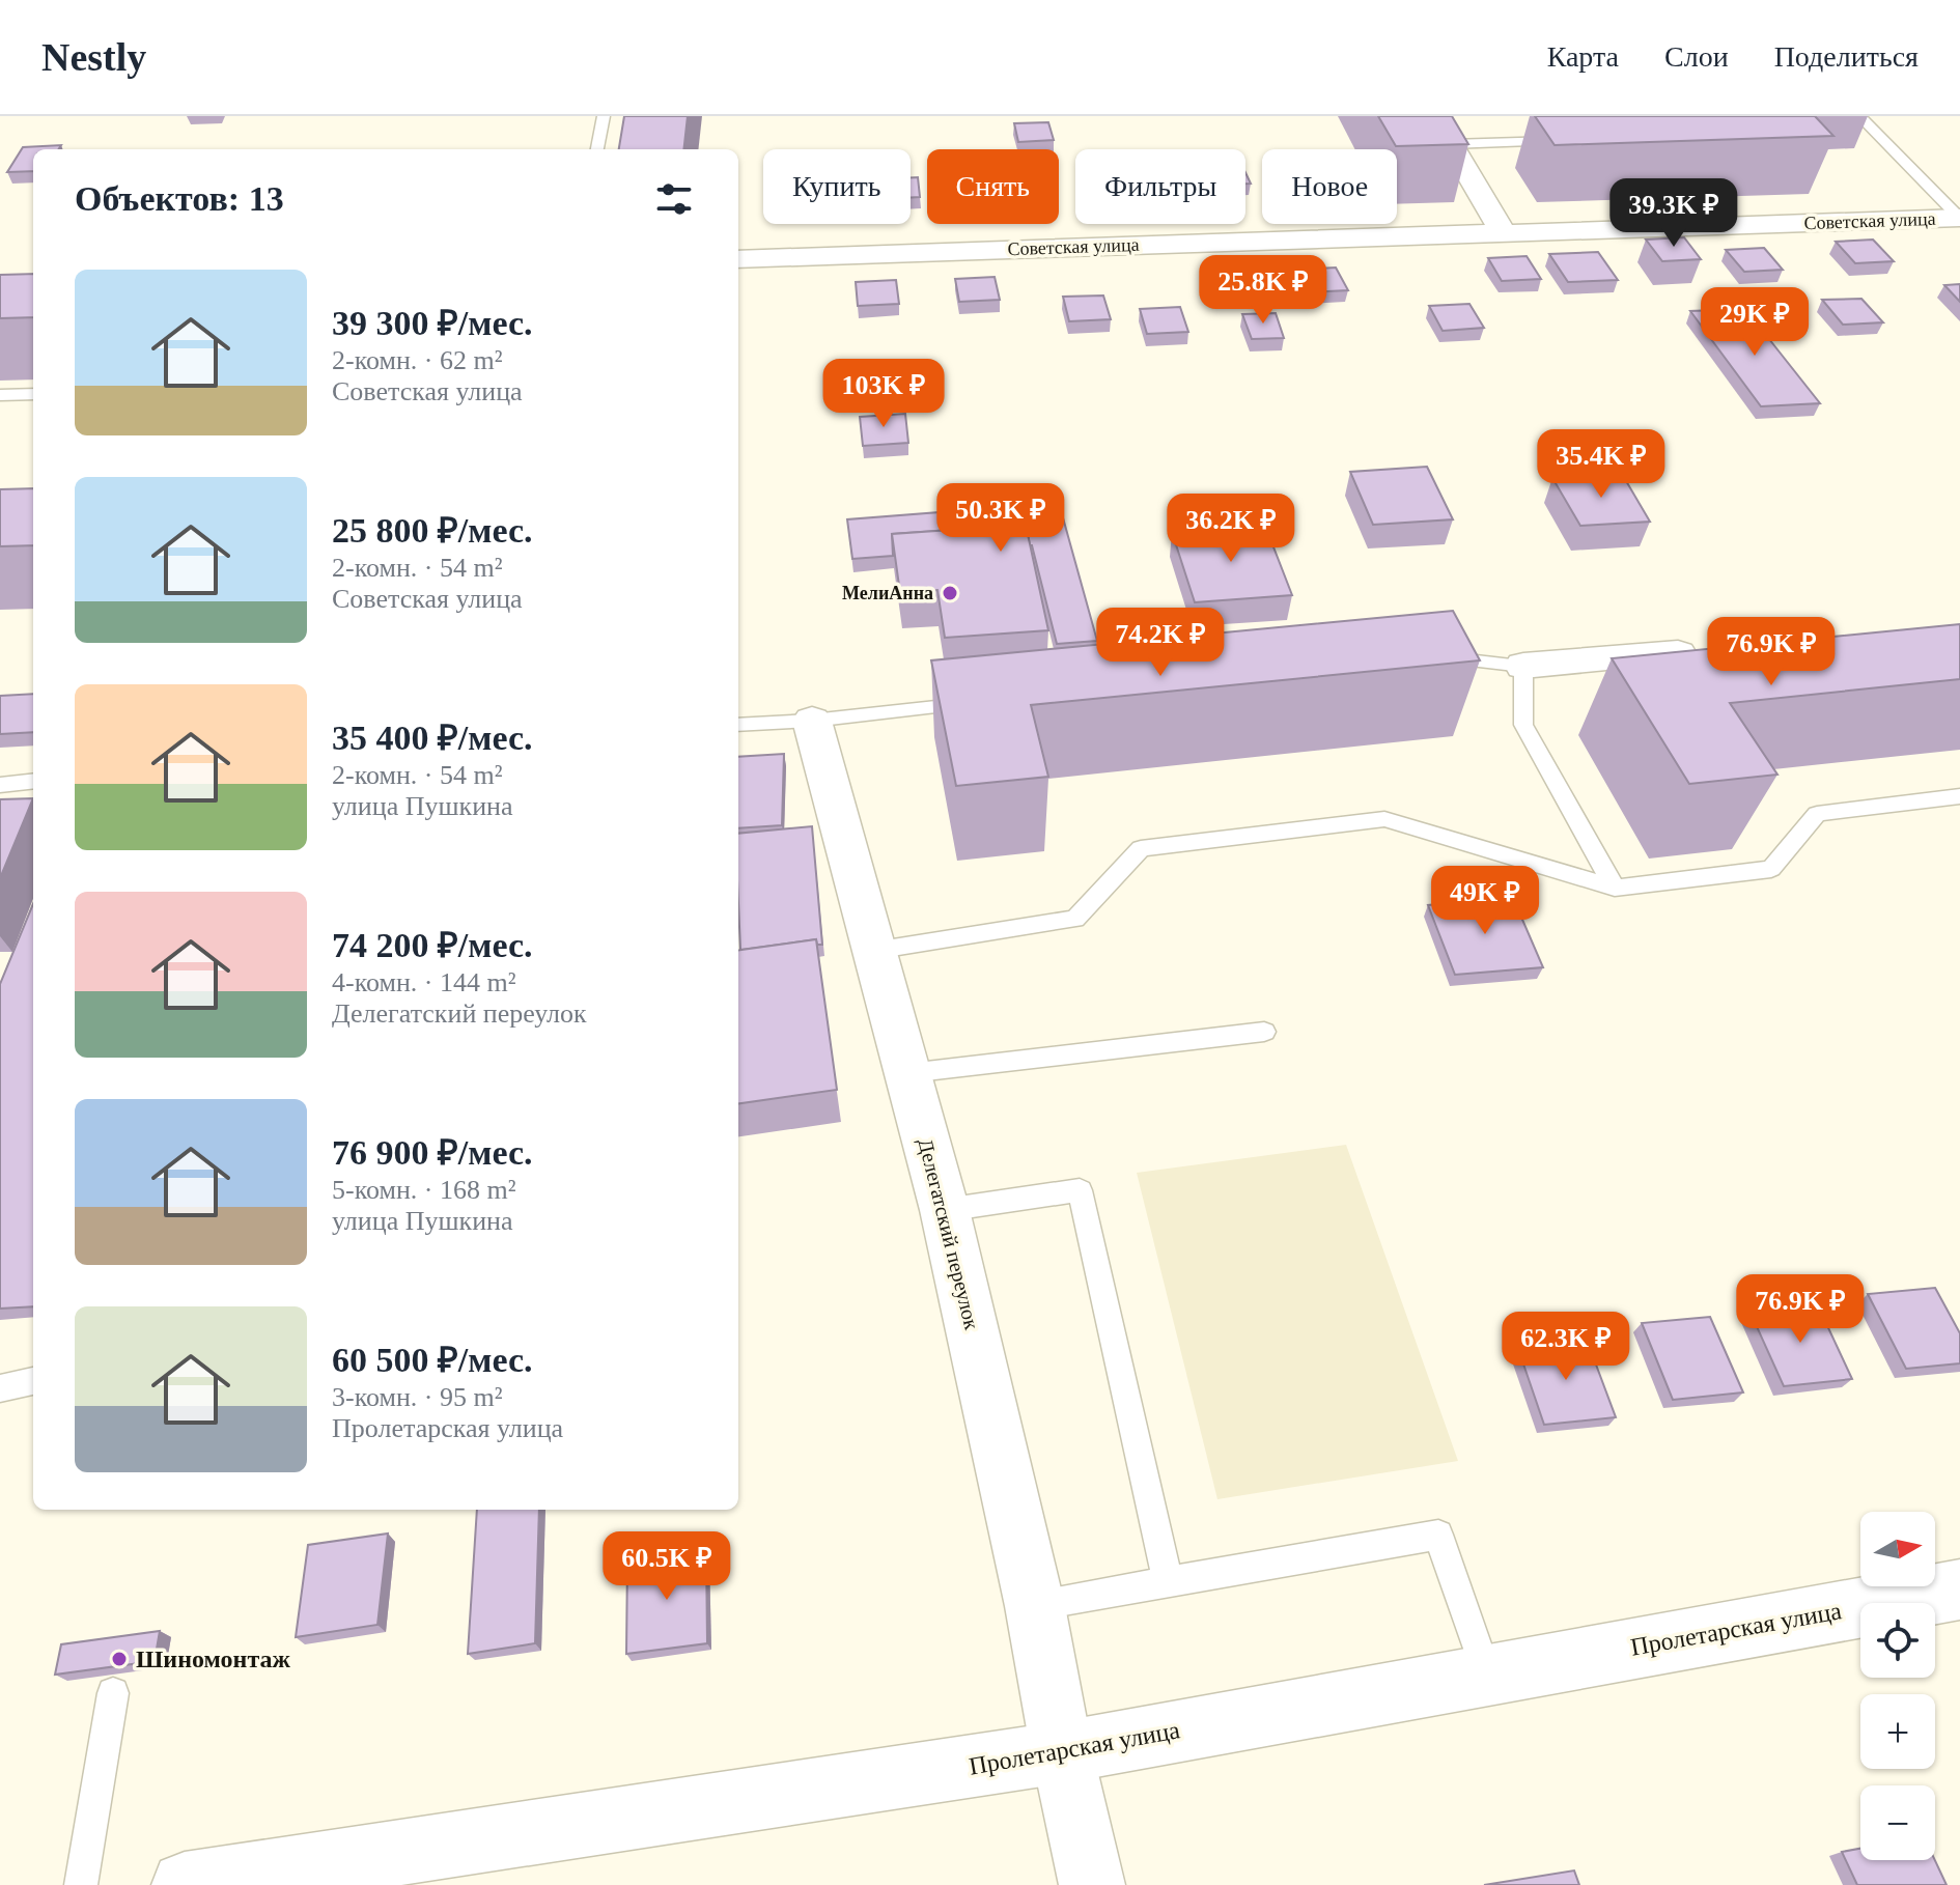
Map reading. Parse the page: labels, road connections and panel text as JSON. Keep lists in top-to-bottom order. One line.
{"streets":{"street":["Советская улица","Делегатский переулок","Пролетарская улица"]},"crossings":[["Делегатский переулок","Пролетарская улица"]],"places":["МелиАнна","Шиномонтаж"],"north":"right","page":{"header":"Nestly","nav":["Карта","Слои","Поделиться"],"chip":["Купить","Снять","Фильтры","Новое"],"heading":"Объектов: 13","price":["39.3K ₽","25.8K ₽","29K ₽","103K ₽","35.4K ₽","50.3K ₽","36.2K ₽","74.2K ₽","76.9K ₽","49K ₽","76.9K ₽","62.3K ₽","60.5K ₽"],"list":[{"name":"39 300 ₽/мес.","note":"2-комн. · 62 m² · Советская улица"},{"name":"25 800 ₽/мес.","note":"2-комн. · 54 m² · Советская улица"},{"name":"35 400 ₽/мес.","note":"2-комн. · 54 m² · улица Пушкина"},{"name":"74 200 ₽/мес.","note":"4-комн. · 144 m² · Делегатский переулок"},{"name":"76 900 ₽/мес.","note":"5-комн. · 168 m² · улица Пушкина"},{"name":"60 500 ₽/мес.","note":"3-комн. · 95 m² · Пролетарская улица"}],"map_buttons":["+","−"]}}
